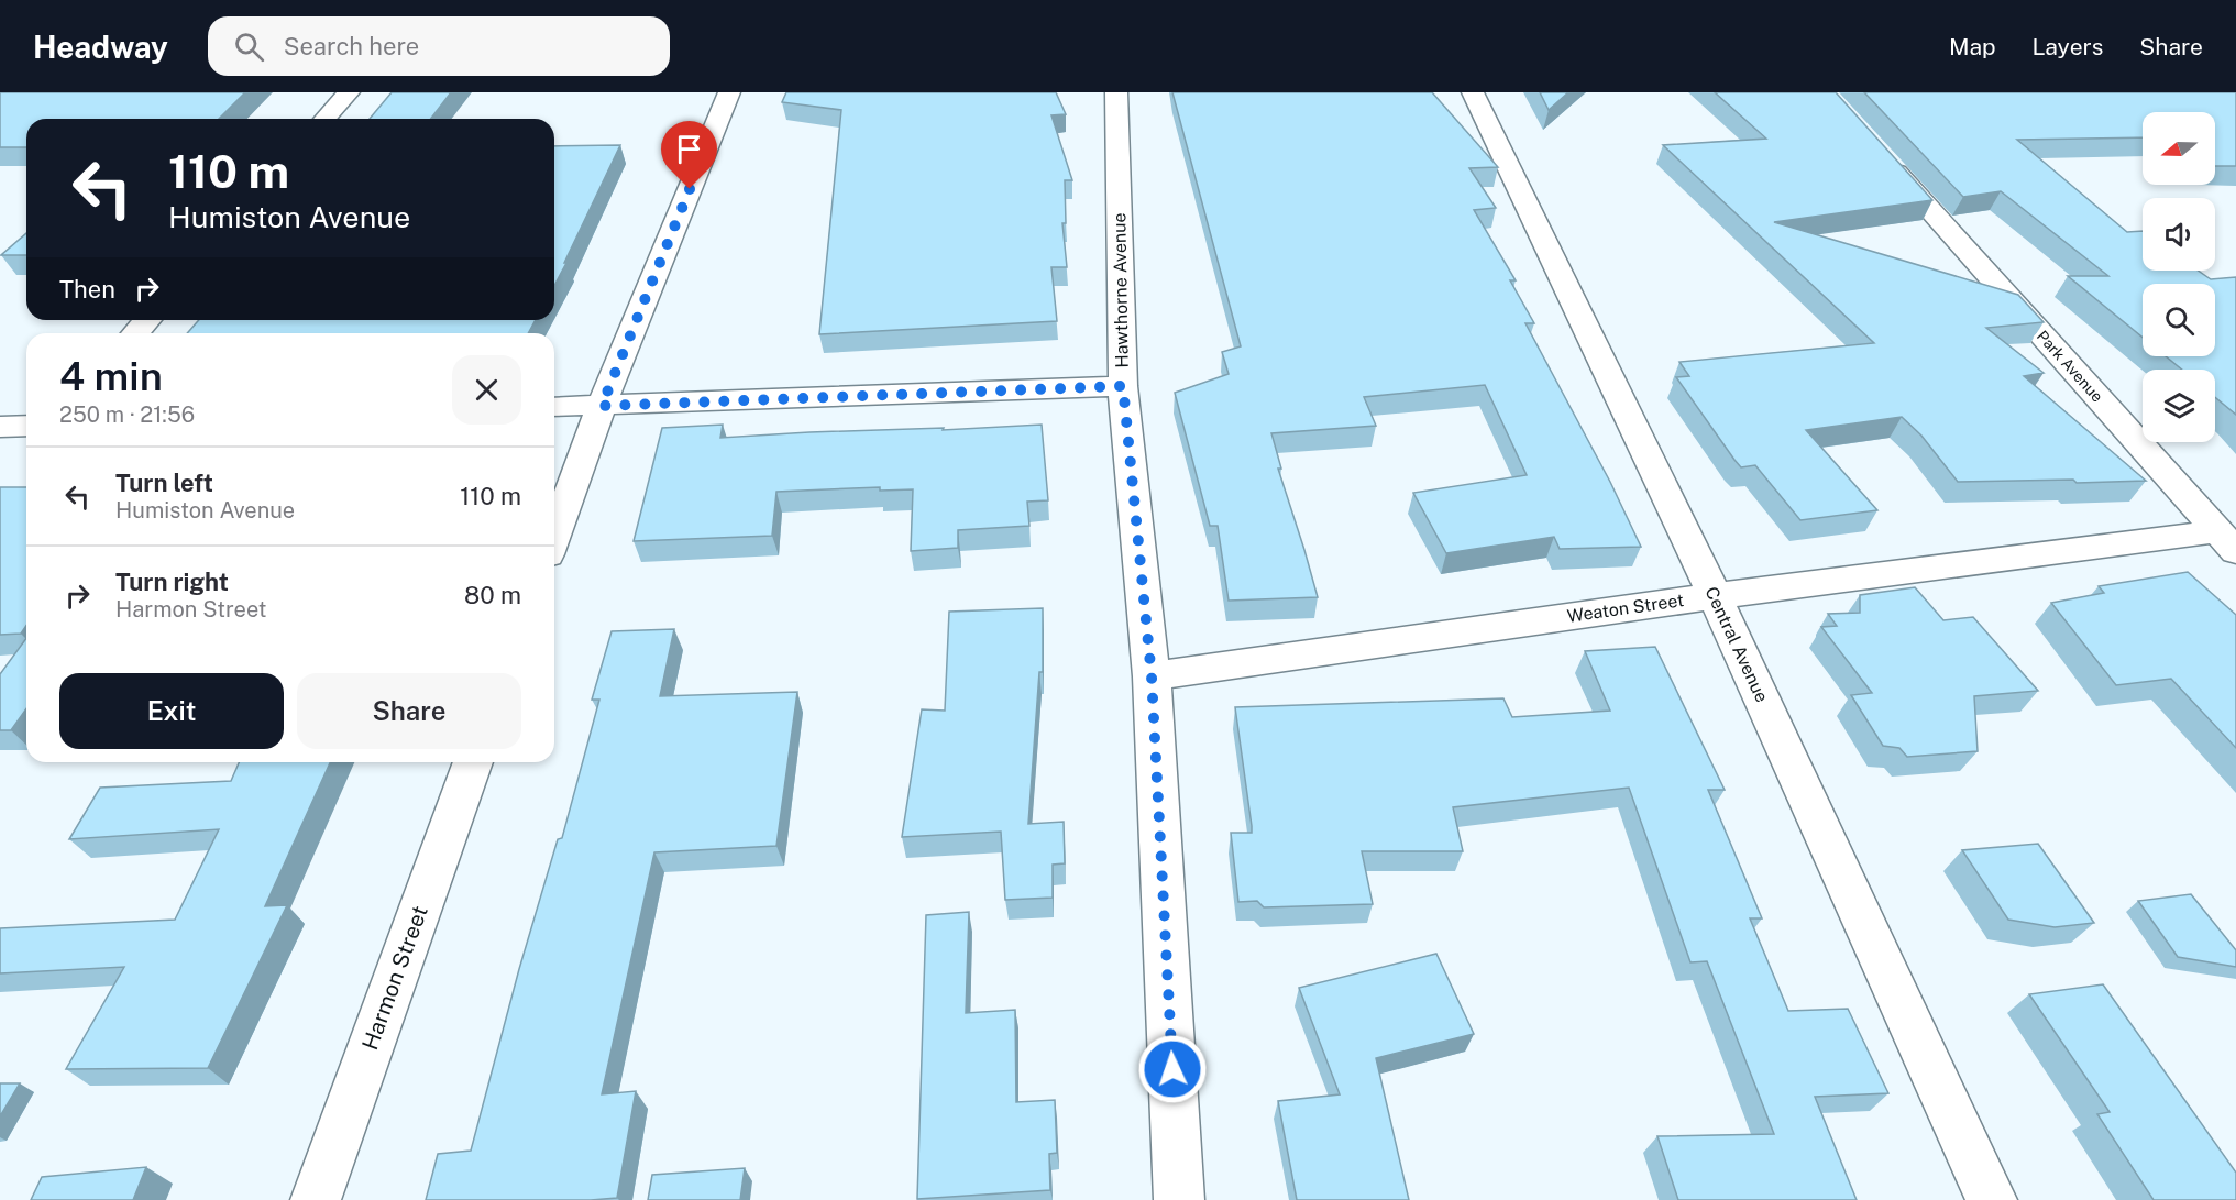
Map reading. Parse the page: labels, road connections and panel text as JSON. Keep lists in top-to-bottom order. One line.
{"streets":{"street":["Hawthorne Avenue","Park Avenue","Weaton Street","Central Avenue","Harmon Street"]},"crossings":[["Hawthorne Avenue","Weaton Street"],["Park Avenue","Weaton Street"],["Weaton Street","Central Avenue"]],"north":"left","page":{"header":"Headway","search":"Search here","nav":["Map","Layers","Share"],"turn":["110 m","Humiston Avenue"],"then":"Then","heading":["4 min","250 m · 21:56"],"list":[{"name":"Turn left","note":"Humiston Avenue","value":"110 m"},{"name":"Turn right","note":"Harmon Street","value":"80 m"}],"buttons":["Exit","Share"]}}
